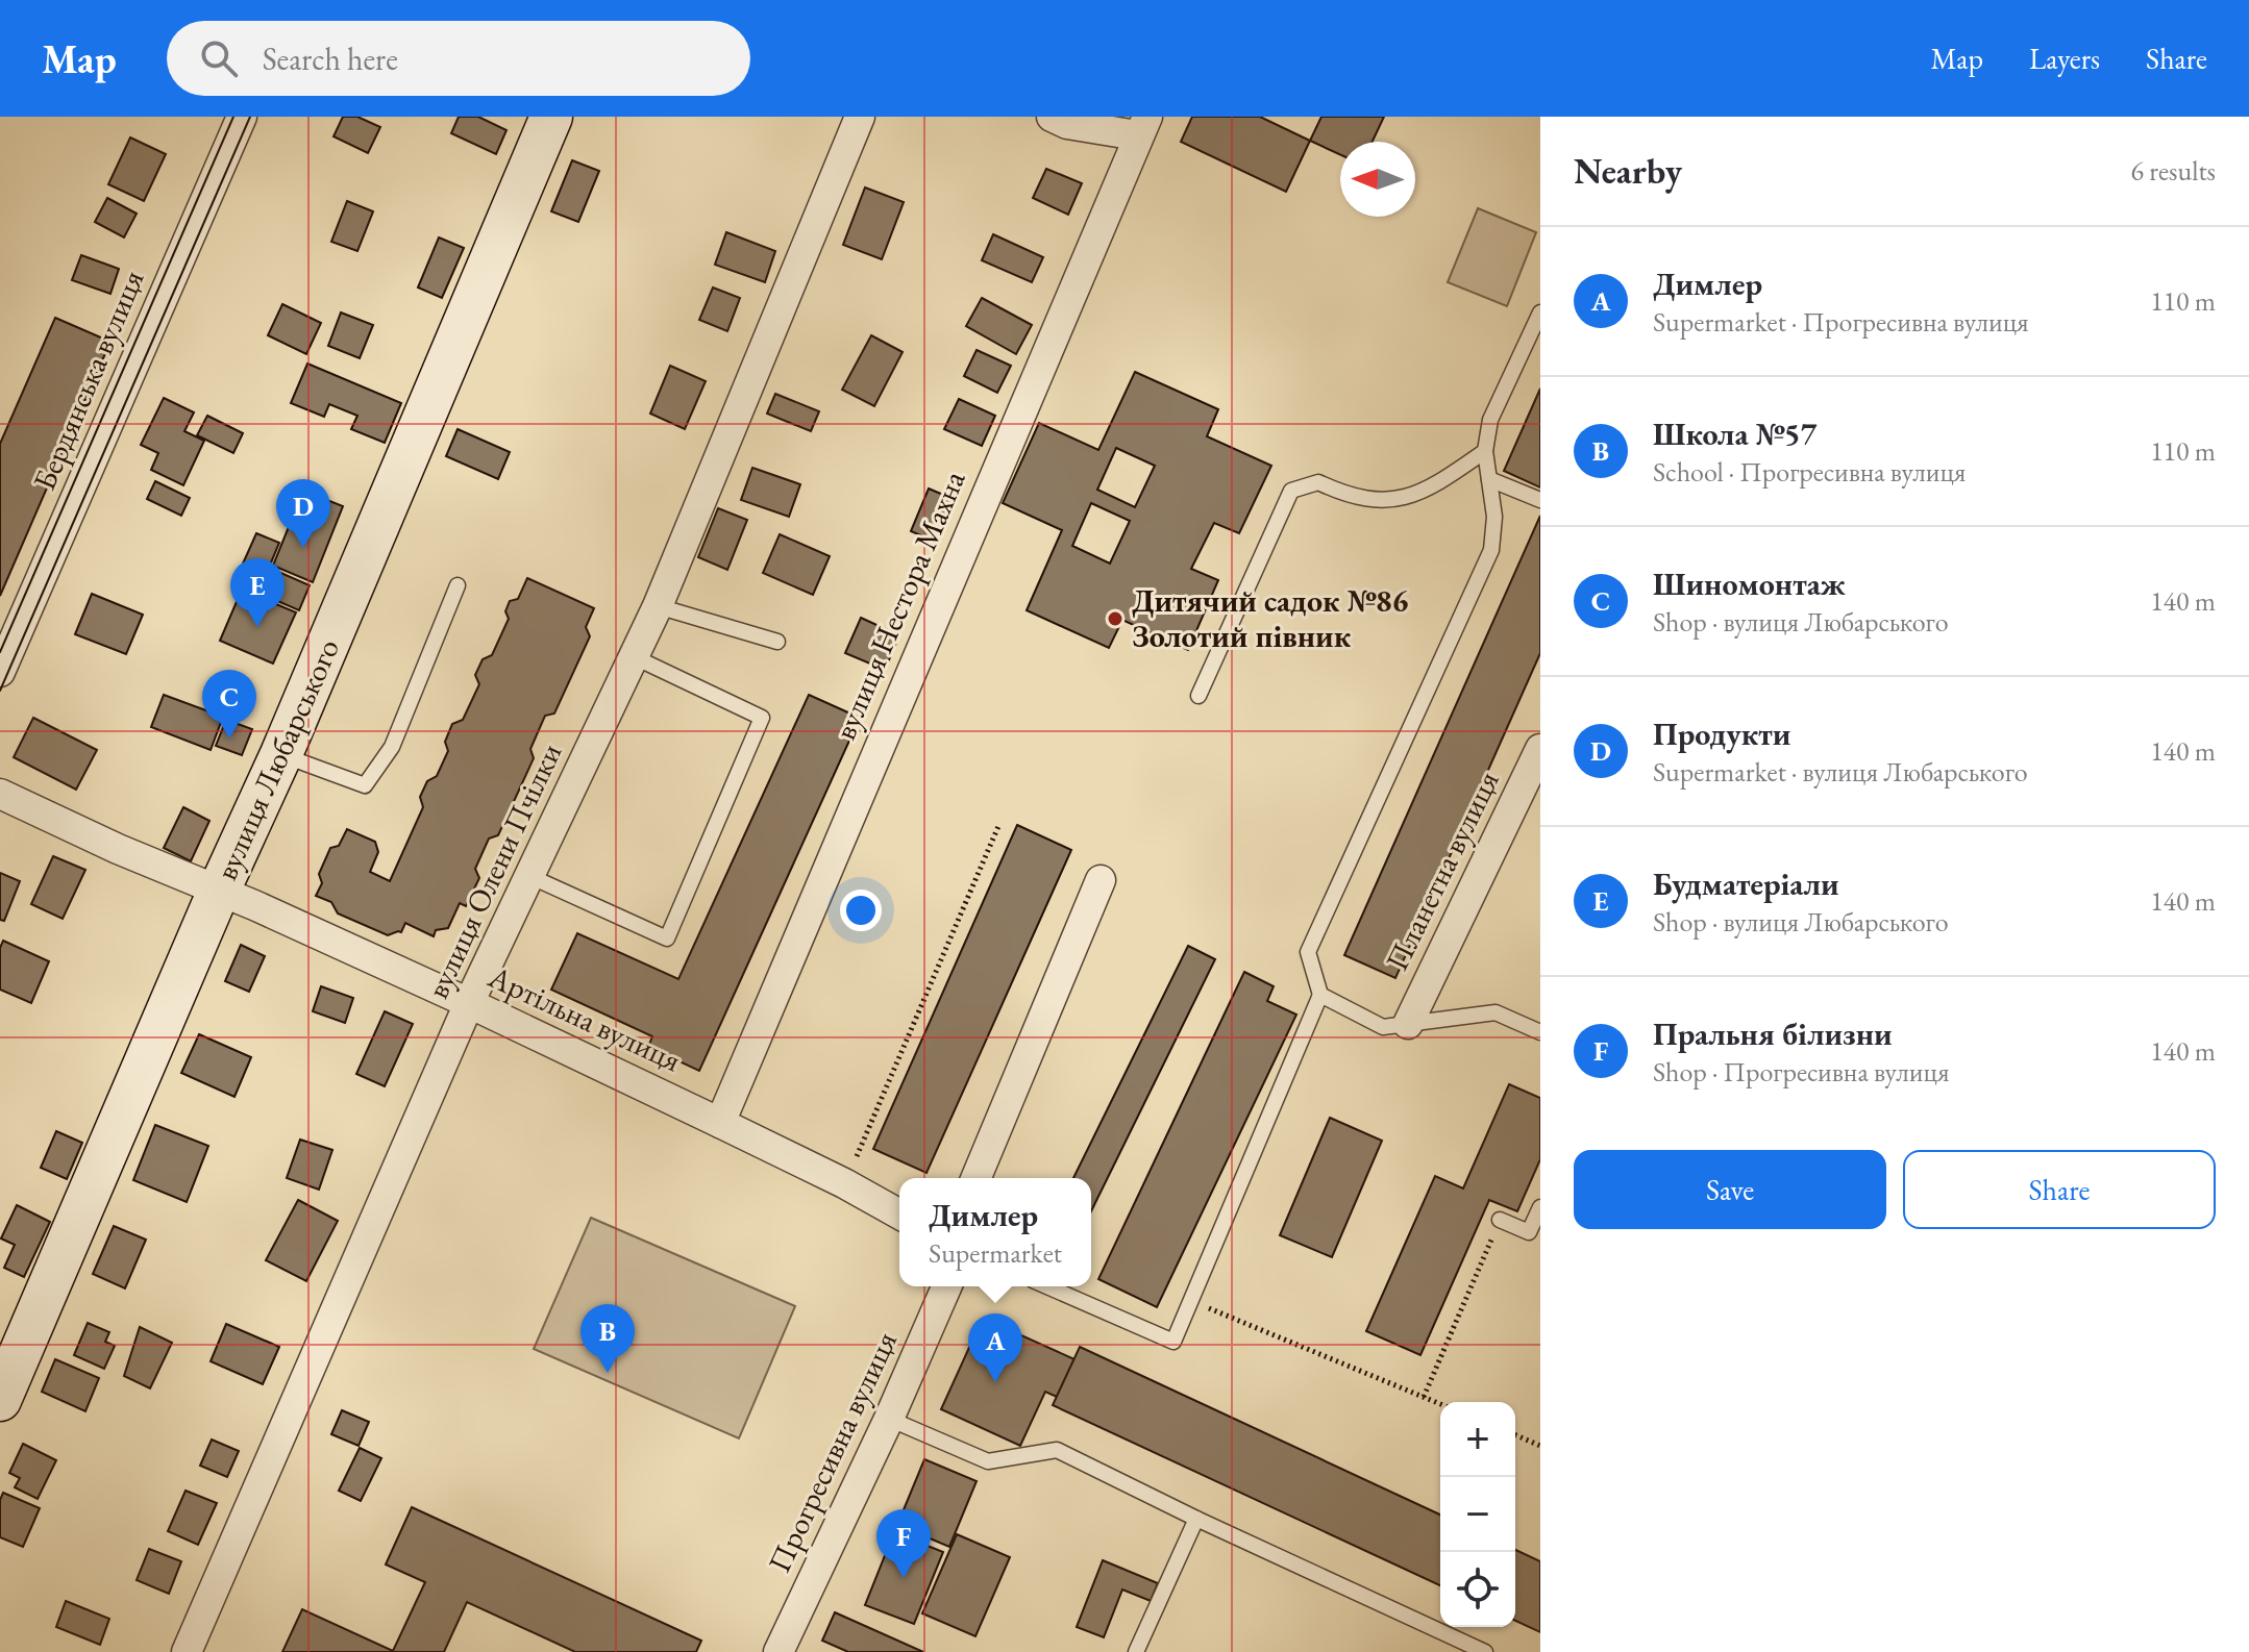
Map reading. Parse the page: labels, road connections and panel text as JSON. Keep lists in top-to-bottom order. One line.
{"streets":{"main road":["вулиця Любарського"],"street":["Бердянська вулиця","вулиця Нестора Махна","вулиця Олени Пчілки","Планетна вулиця","Артільна вулиця","Прогресивна вулиця"]},"crossings":[["вулиця Нестора Махна","Артільна вулиця"],["вулиця Любарського","Артільна вулиця"],["вулиця Олени Пчілки","Артільна вулиця"]],"places":["Дитячий садок №86 Золотий півник"],"north":"left","page":{"header":"Map","search":"Search here","nav":["Map","Layers","Share"],"heading":["Nearby","6 results"],"list":[{"mark":"A","name":"Димлер","note":"Supermarket · Прогресивна вулиця","value":"110 m"},{"mark":"B","name":"Школа №57","note":"School · Прогресивна вулиця","value":"110 m"},{"mark":"C","name":"Шиномонтаж","note":"Shop · вулиця Любарського","value":"140 m"},{"mark":"D","name":"Продукти","note":"Supermarket · вулиця Любарського","value":"140 m"},{"mark":"E","name":"Будматеріали","note":"Shop · вулиця Любарського","value":"140 m"},{"mark":"F","name":"Пральня білизни","note":"Shop · Прогресивна вулиця","value":"140 m"}],"pins":["D","E","C","B","A","F"],"buttons":["Save","Share"],"popup":["Димлер","Supermarket"],"map_buttons":["+","−"]}}
